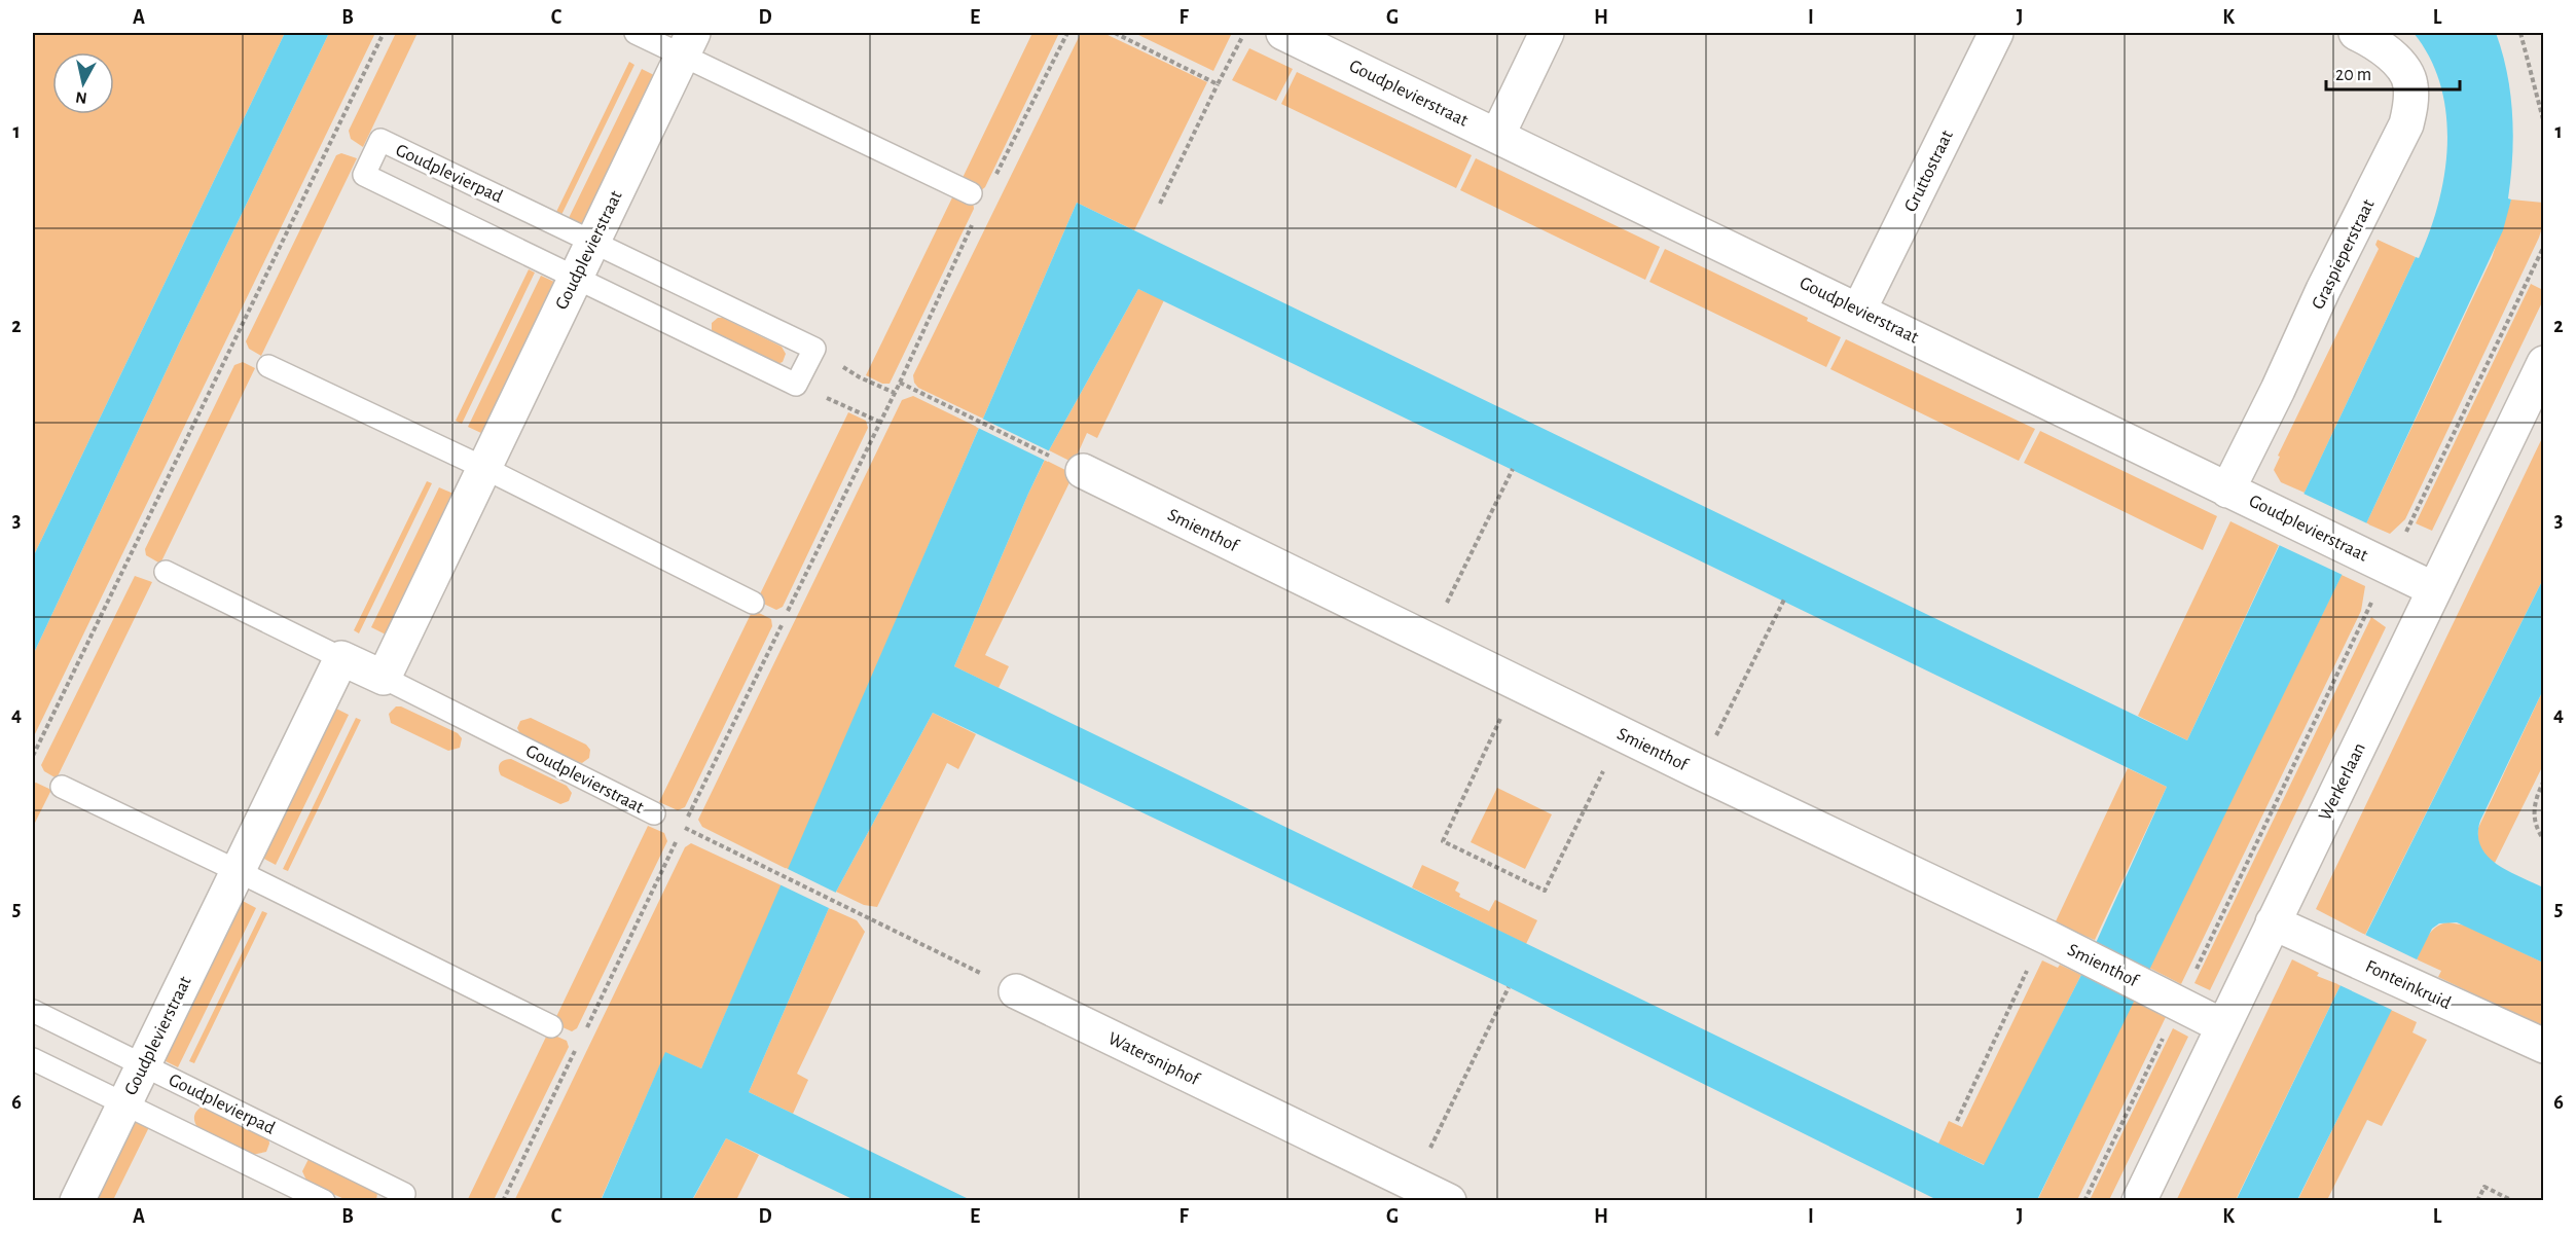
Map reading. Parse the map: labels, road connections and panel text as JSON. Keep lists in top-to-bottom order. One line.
{"streets":{"street":["Goudplevierstraat","Gruttostraat","Graspieperstraat","Smienthof","Werkerlaan","Fonteinkruid","Watersniphof"],"lane":["Goudplevierpad"]},"crossings":[["Goudplevierstraat","Gruttostraat"],["Goudplevierstraat","Goudplevierpad"],["Goudplevierstraat","Graspieperstraat"],["Goudplevierstraat","Werkerlaan"],["Smienthof","Werkerlaan"],["Werkerlaan","Fonteinkruid"]],"scale_bar":"20 m","north":"bottom","grid":{"columns":["A","B","C","D","E","F","G","H","I","J","K","L"],"rows":["1","2","3","4","5","6"]}}
